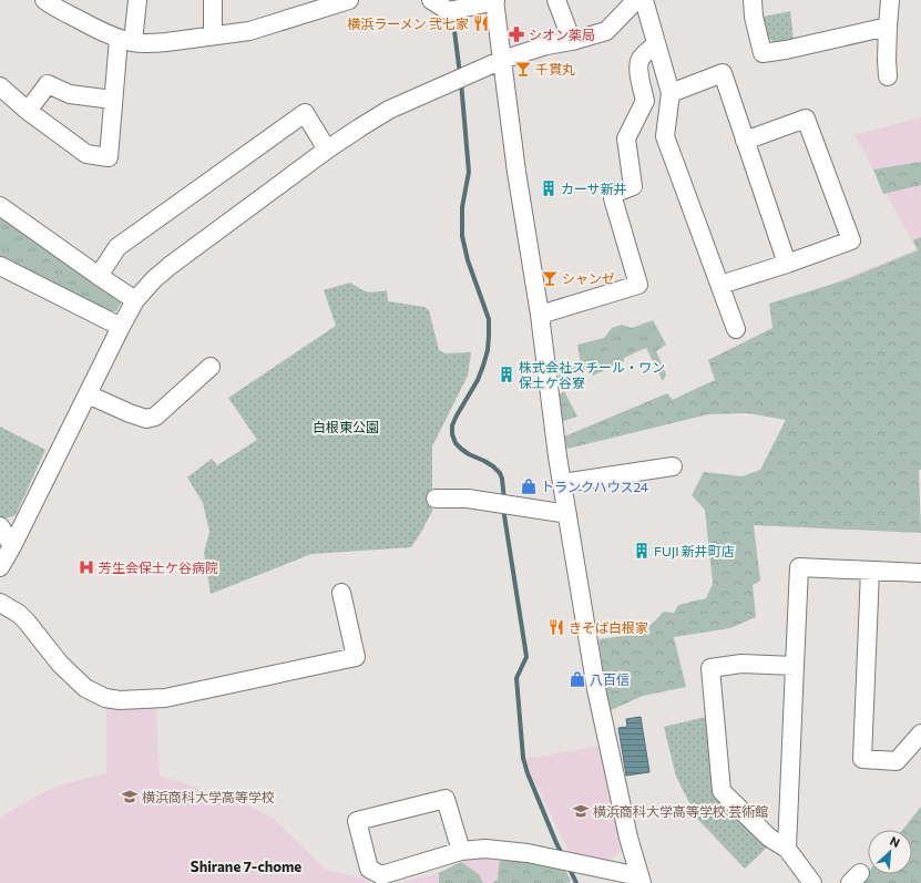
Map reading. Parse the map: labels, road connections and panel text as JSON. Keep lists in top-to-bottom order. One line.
{"districts":["Shirane 7-chome"],"parks":["白根東公園"],"places":{"restaurant":["横浜ラーメン 弐七家","きそば白根家"],"pharmacy":["シオン薬局"],"bar":["千貫丸","シャンゼ"],"building":["カーサ新井","株式会社スチール・ワン 保土ケ谷寮","FUJI 新井町店"],"shop":["トランクハウス24","八百信"],"hospital":["芳生会保土ケ谷病院"],"school or university":["横浜商科大学高等学校","横浜商科大学高等学校 芸術館"]},"north":"top right"}
